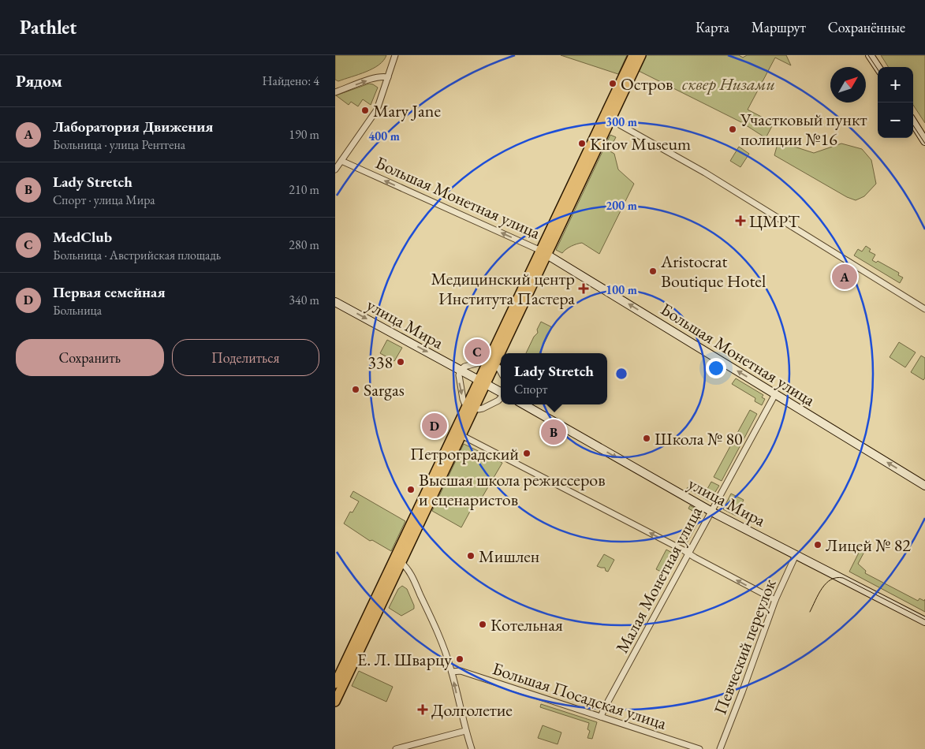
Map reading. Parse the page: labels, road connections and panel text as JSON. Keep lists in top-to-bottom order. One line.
{"streets":{"street":["Большая Монетная улица","улица Мира","Малая Монетная улица","Певческий переулок","Большая Посадская улица"]},"crossings":[["Большая Монетная улица","Малая Монетная улица"],["улица Мира","Малая Монетная улица"],["улица Мира","Певческий переулок"],["Малая Монетная улица","Большая Посадская улица"]],"one_way":["Большая Монетная улица"],"parks":["сквер Низами"],"places":{"other":["Остров","Mary Jane","Участковый пункт полиции №16","Kirov Museum","Aristocrat Boutique Hotel","338","Sargas","Школа № 80","Петроградский","Высшая школа режиссеров и сценаристов","Лицей № 82","Мишлен","Котельная","Е. Л. Шварцу"],"health":["ЦМРТ","Медицинский центр Института Пастера","Долголетие"]},"north":"top right","page":{"header":"Pathlet","nav":["Карта","Маршрут","Сохранённые"],"heading":["Рядом","Найдено: 4"],"map_buttons":["+","−"],"list":[{"mark":"A","name":"Лаборатория Движения","note":"Больница · улица Рентгена","value":"190 m"},{"mark":"B","name":"Lady Stretch","note":"Спорт · улица Мира","value":"210 m"},{"mark":"C","name":"MedClub","note":"Больница · Австрийская площадь","value":"280 m"},{"mark":"D","name":"Первая семейная","note":"Больница","value":"340 m"}],"pins":["A","C","D","B"],"buttons":["Сохранить","Поделиться"],"popup":["Lady Stretch","Спорт"]},"rings":["300 m","400 m","200 m","100 m"]}
